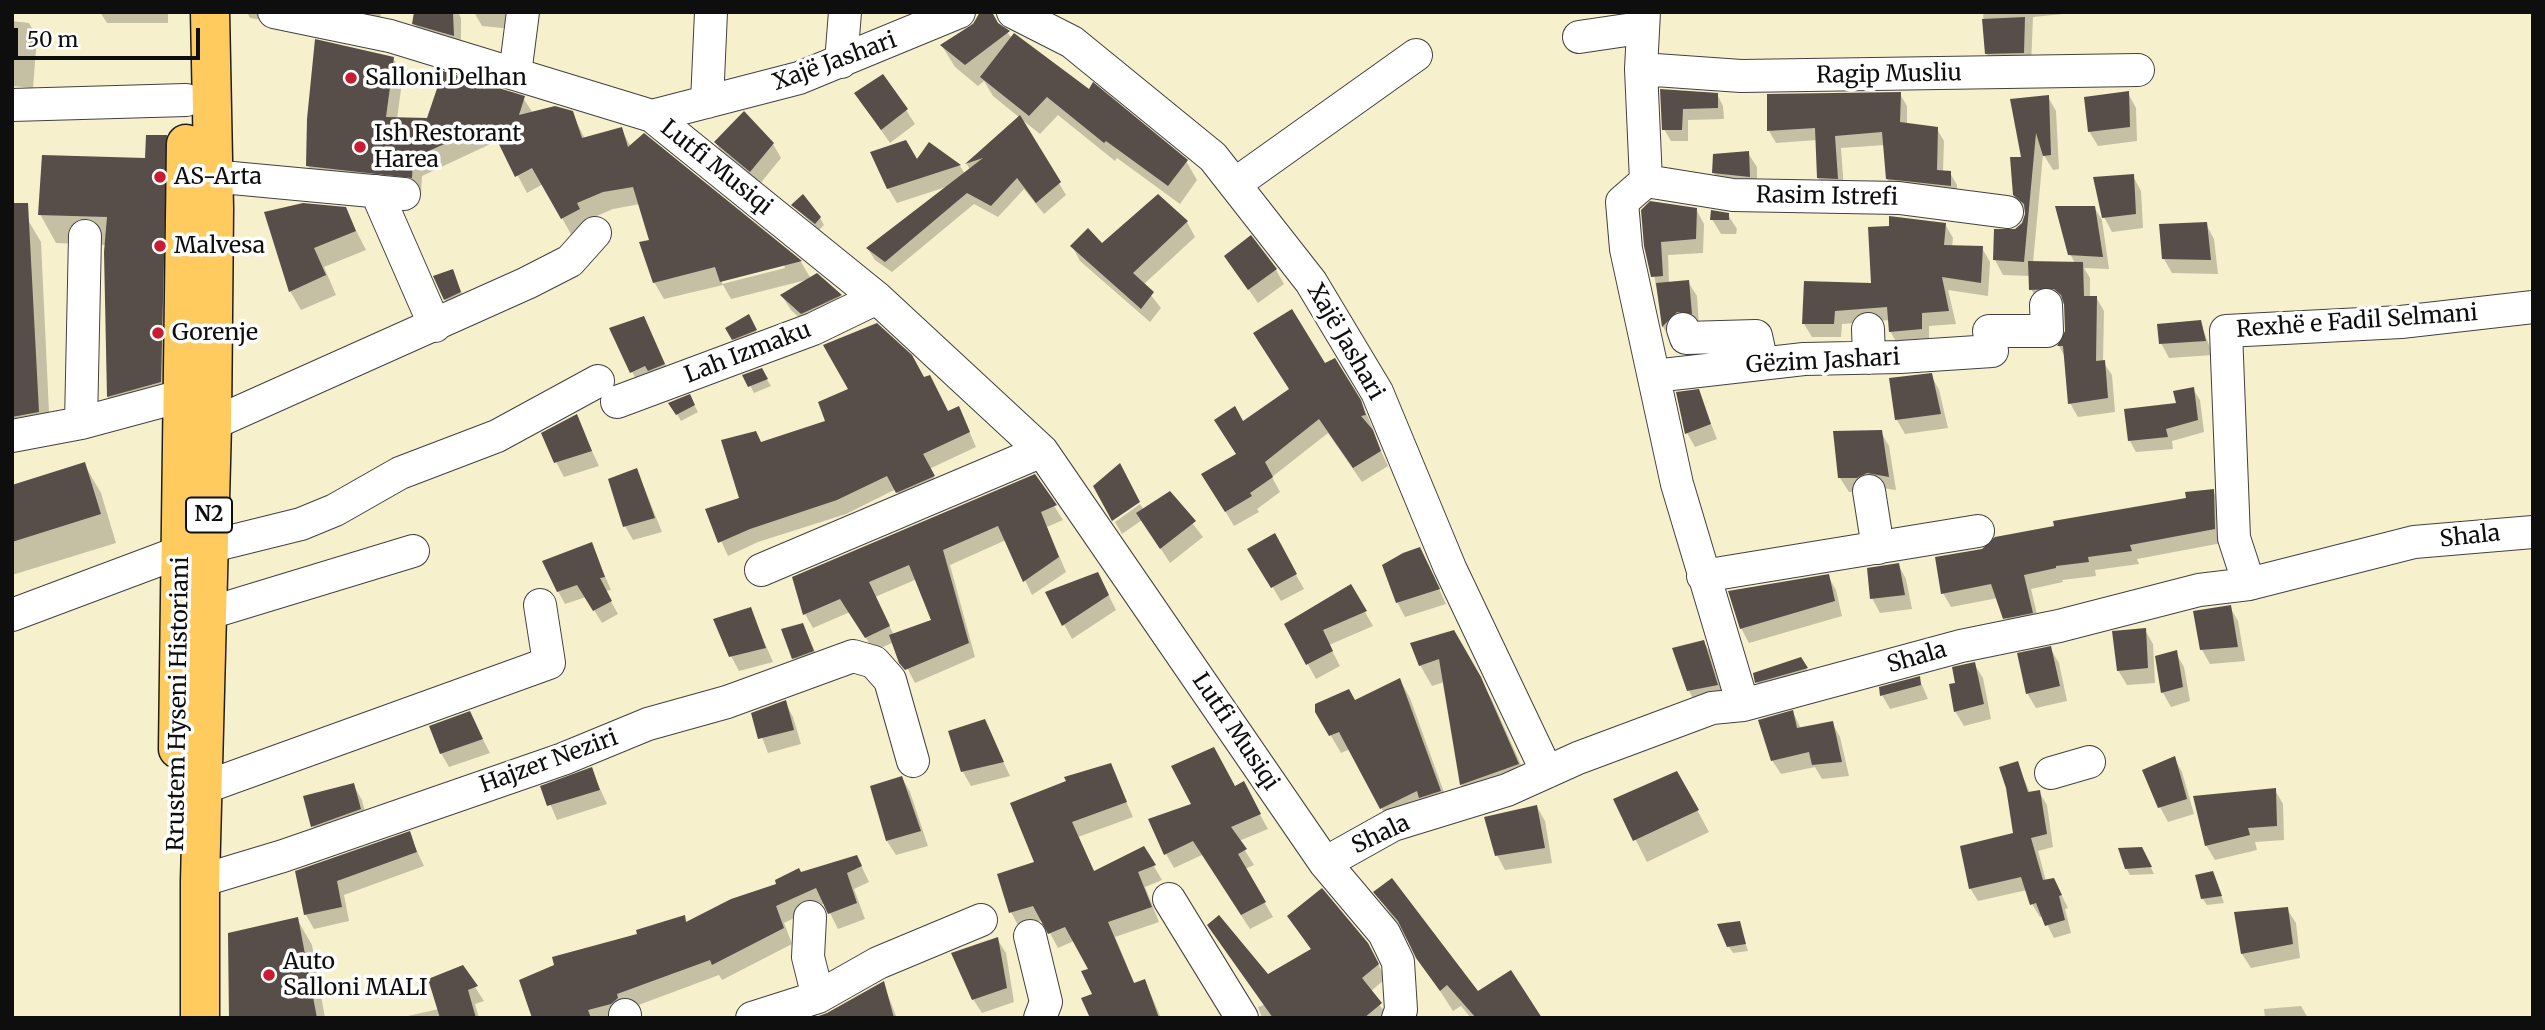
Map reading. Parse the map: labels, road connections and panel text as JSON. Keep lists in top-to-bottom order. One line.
{"streets":{"main road":["N2","Rrustem Hyseni Historiani"],"street":["Xajë Jashari","Ragip Musliu","Lutfi Musiqi","Rasim Istrefi","Rexhë e Fadil Selmani","Lah Izmaku","Gëzim Jashari","Shala","Hajzer Neziri"]},"crossings":[["Xajë Jashari","Lutfi Musiqi"],["Xajë Jashari","Shala"],["Lutfi Musiqi","Lah Izmaku"],["Lutfi Musiqi","Shala"],["Rexhë e Fadil Selmani","Shala"],["Lah Izmaku","Rrustem Hyseni Historiani"],["Rrustem Hyseni Historiani","Hajzer Neziri"]],"places":["Salloni Delhan","Ish Restorant Harea","AS-Arta","Malvesa","Gorenje","Auto Salloni MALI"],"scale_bar":"50 m"}
